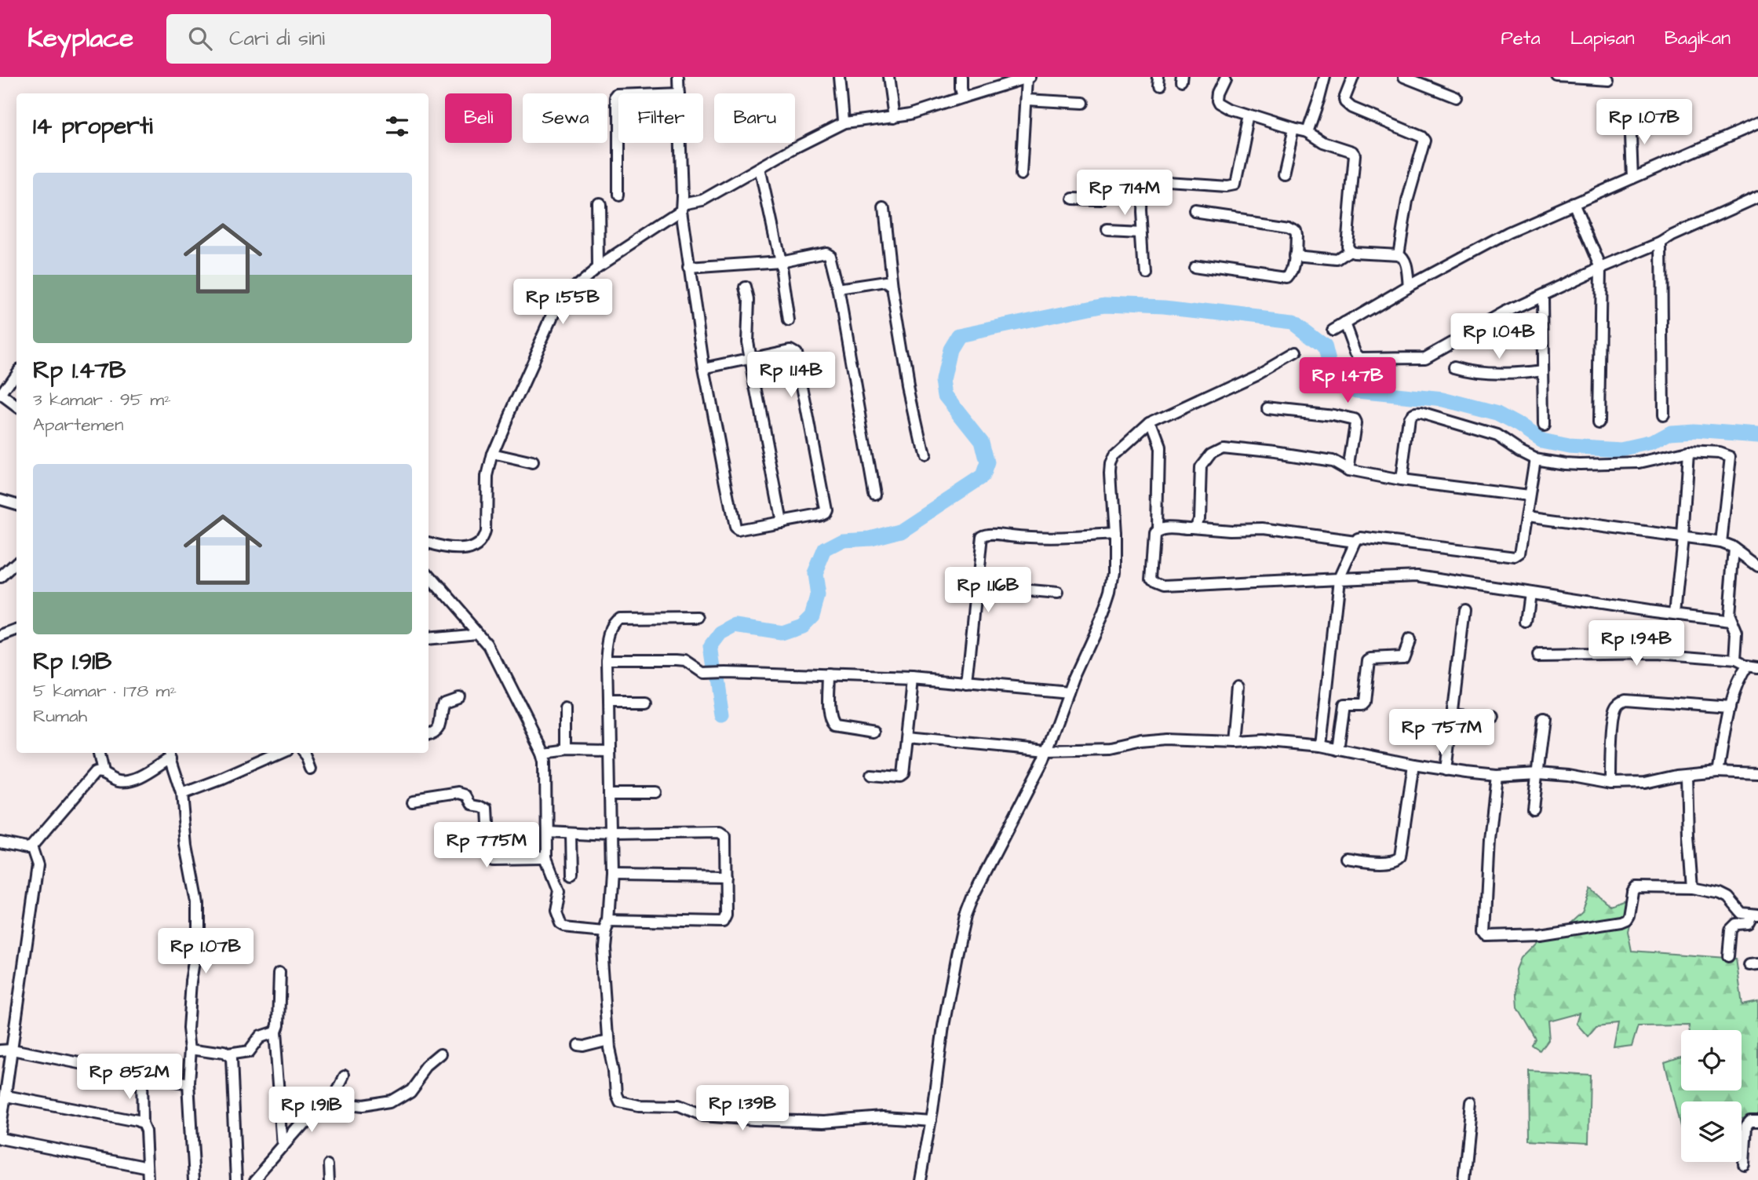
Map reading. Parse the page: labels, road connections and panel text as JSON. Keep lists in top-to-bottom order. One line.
{"page":{"header":"Keyplace","search":"Cari di sini","nav":["Peta","Lapisan","Bagikan"],"chip":["Beli","Sewa","Filter","Baru"],"heading":"14 properti","price":["Rp 1.07B","Rp 714M","Rp 1.55B","Rp 1.04B","Rp 1.14B","Rp 1.47B","Rp 1.16B","Rp 1.94B","Rp 757M","Rp 775M","Rp 1.07B","Rp 852M","Rp 1.39B","Rp 1.91B"],"list":[{"name":"Rp 1.47B","note":"3 kamar · 95 m² · Apartemen"},{"name":"Rp 1.91B","note":"5 kamar · 178 m² · Rumah"}]}}
